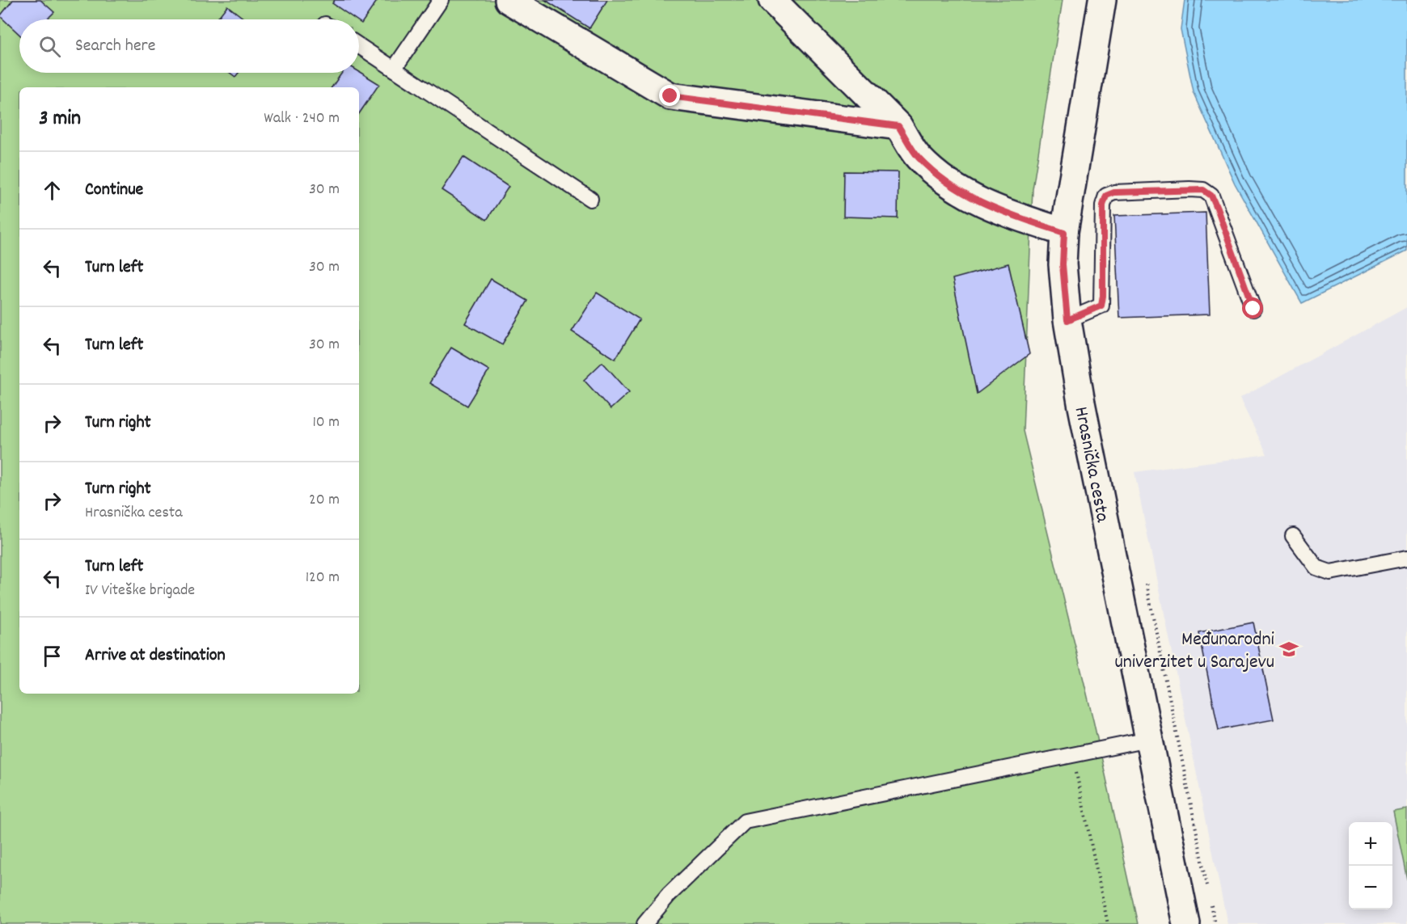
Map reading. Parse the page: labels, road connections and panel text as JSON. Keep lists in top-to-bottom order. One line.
{"streets":{"street":["Hrasnička cesta"]},"places":{"school or university":["Međunarodni univerzitet u Sarajevu"]},"page":{"search":"Search here","heading":["3 min","Walk · 240 m"],"list":[["Continue","30 m"],["Turn left","30 m"],["Turn left","30 m"],["Turn right","10 m"],["Turn right","Hrasnička cesta","20 m"],["Turn left","IV Viteške brigade","120 m"],"Arrive at destination"],"map_buttons":["+","−"]}}
